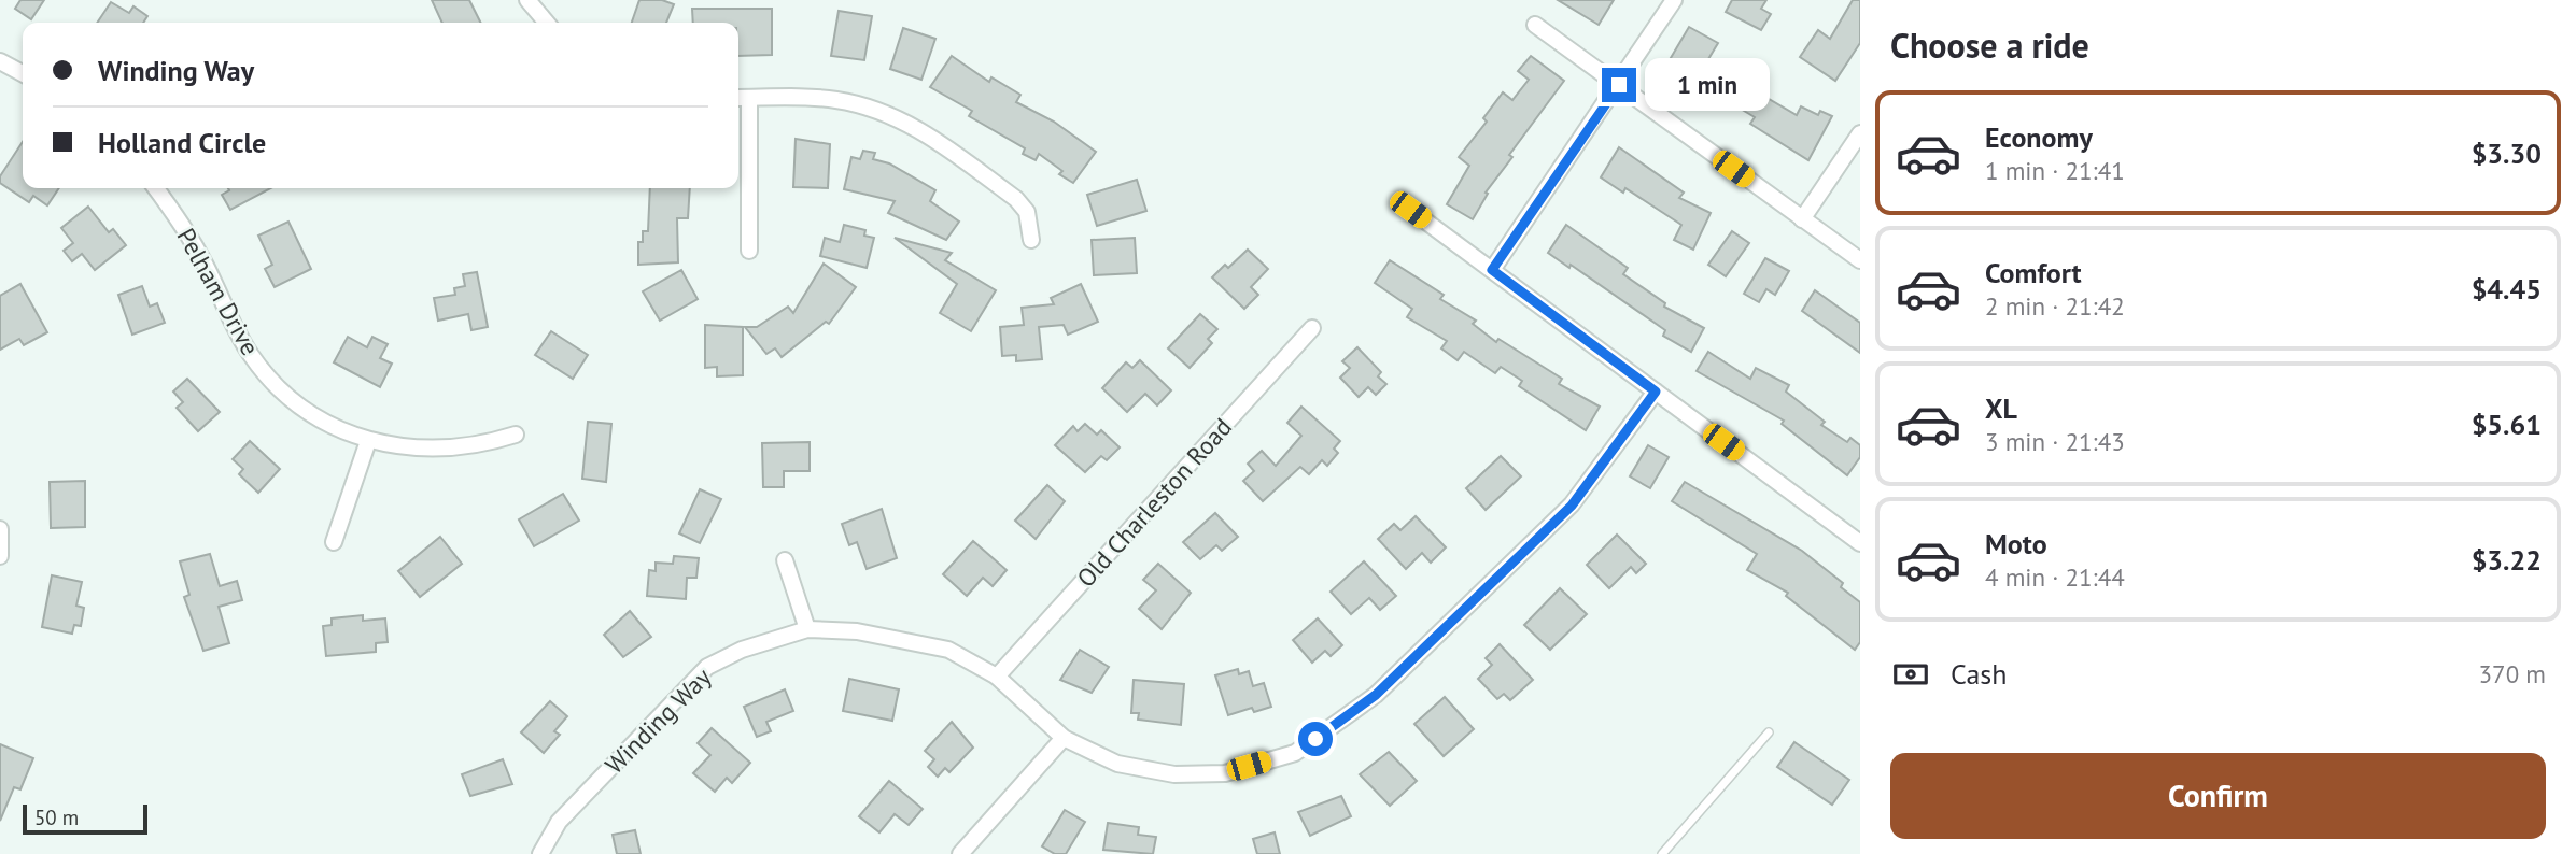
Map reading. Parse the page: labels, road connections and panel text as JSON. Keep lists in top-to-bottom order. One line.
{"streets":{"street":["Pelham Drive","Old Charleston Road","Winding Way"]},"crossings":[["Old Charleston Road","Winding Way"]],"scale_bar":"50 m","page":{"heading":"Choose a ride","banner":["Winding Way","Holland Circle"],"bubble":"1 min","list":[{"name":"Economy","note":"1 min · 21:41","value":"$3.30"},{"name":"Comfort","note":"2 min · 21:42","value":"$4.45"},{"name":"XL","note":"3 min · 21:43","value":"$5.61"},{"name":"Moto","note":"4 min · 21:44","value":"$3.22"}],"pay":["Cash","370 m"],"buttons":"Confirm","scale":"50 m"}}
